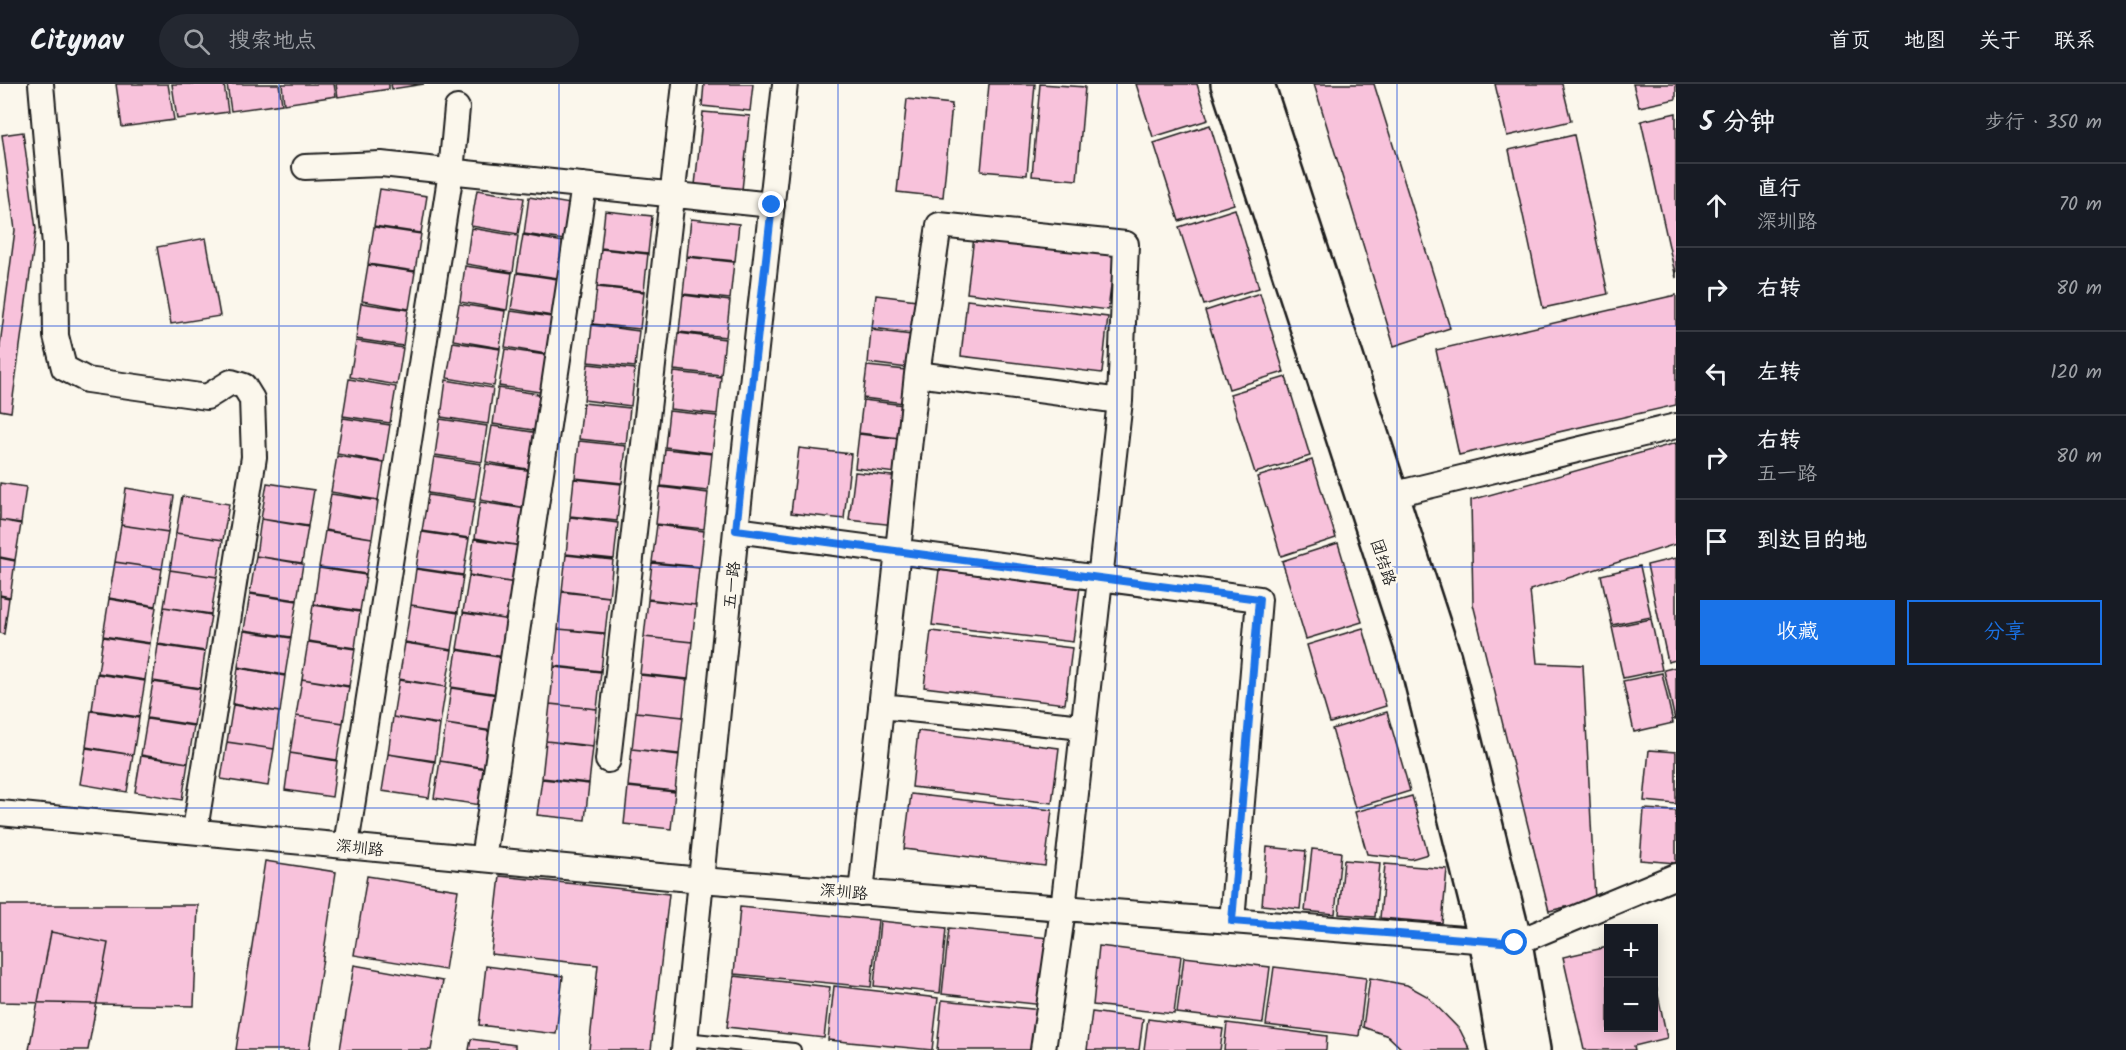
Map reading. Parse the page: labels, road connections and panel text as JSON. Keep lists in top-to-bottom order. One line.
{"streets":{"main road":["团结路"],"street":["五一路","深圳路"]},"crossings":[["团结路","深圳路"],["五一路","深圳路"]],"page":{"header":"Citynav","search":"搜索地点","nav":["首页","地图","关于","联系"],"heading":["5 分钟","步行 · 350 m"],"list":[["直行","深圳路","70 m"],["右转","80 m"],["左转","120 m"],["右转","五一路","80 m"],"到达目的地"],"buttons":["收藏","分享"],"map_buttons":["+","−"]}}
